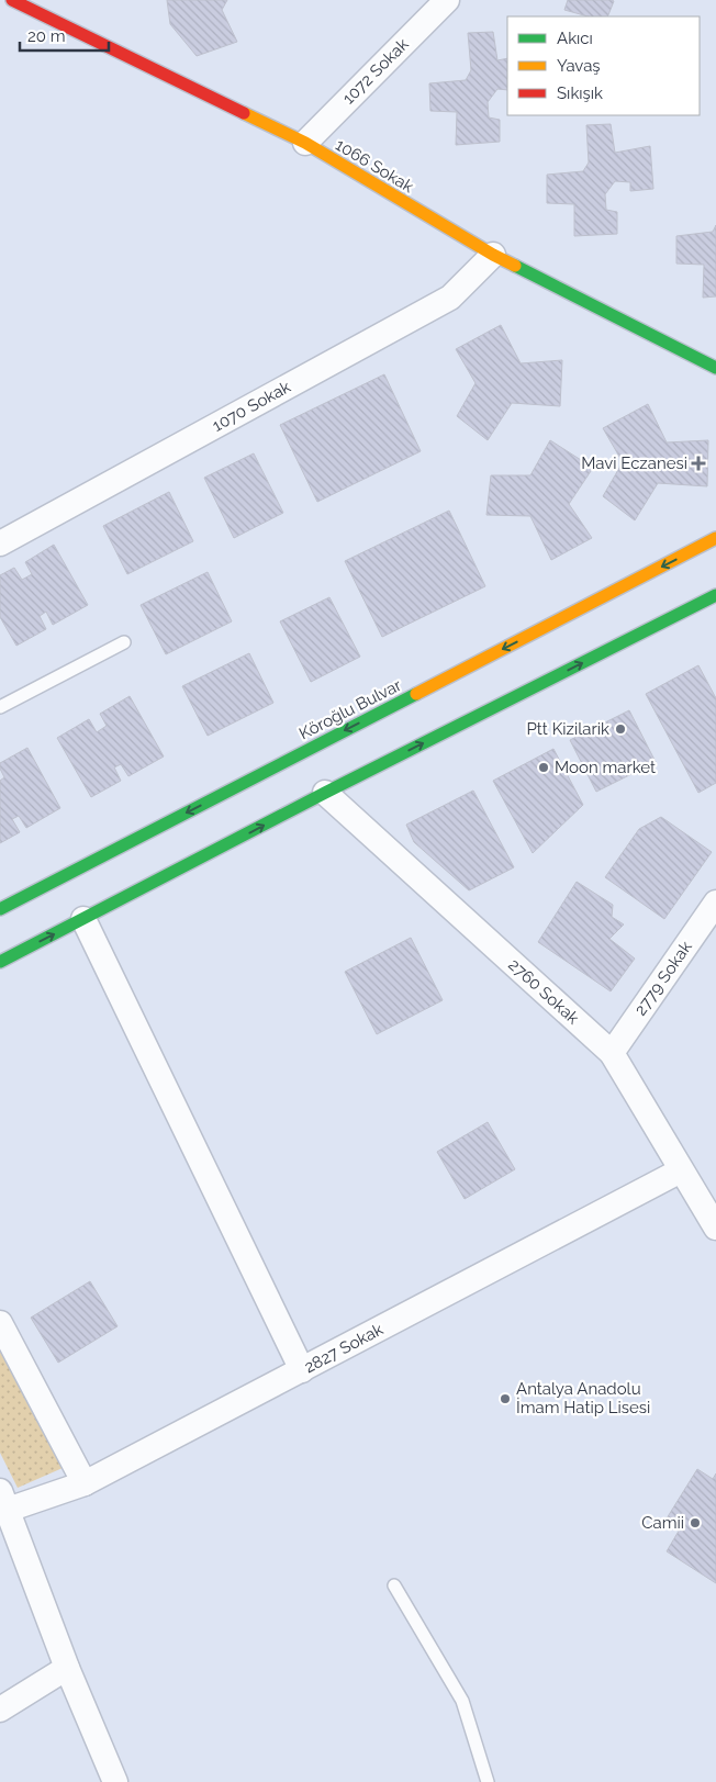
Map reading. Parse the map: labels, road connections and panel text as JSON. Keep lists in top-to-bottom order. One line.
{"streets":{"main road":["1066 Sokak","Köroğlu Bulvar"],"street":["1072 Sokak","1070 Sokak","2779 Sokak","2760 Sokak","2827 Sokak"]},"crossings":[["1072 Sokak","1066 Sokak"],["1066 Sokak","1070 Sokak"],["2779 Sokak","2760 Sokak"],["2760 Sokak","2827 Sokak"]],"places":{"health":["Mavi Eczanesi"],"other":["Ptt Kizilarik","Moon market","Antalya Anadolu İmam Hatip Lisesi","Camii"]},"legend":["Akıcı","Yavaş","Sıkışık"],"scale_bar":"20 m"}
